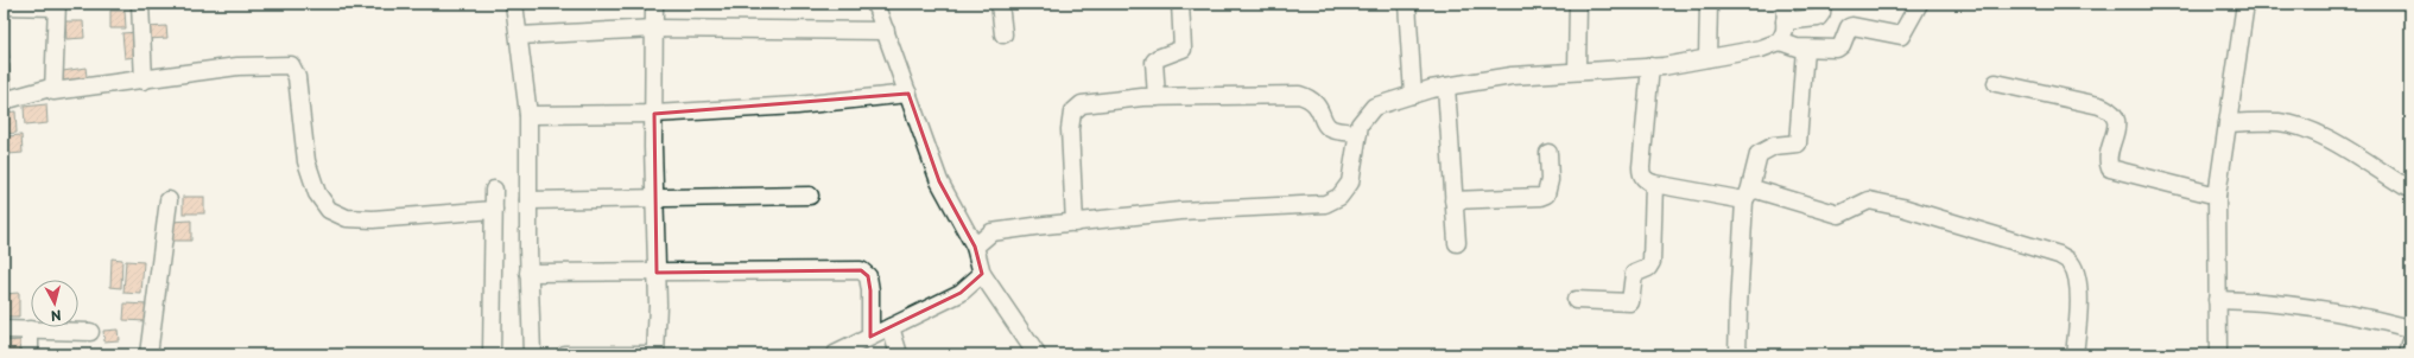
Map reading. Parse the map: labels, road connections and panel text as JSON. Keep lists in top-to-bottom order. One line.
{"north":"bottom"}
